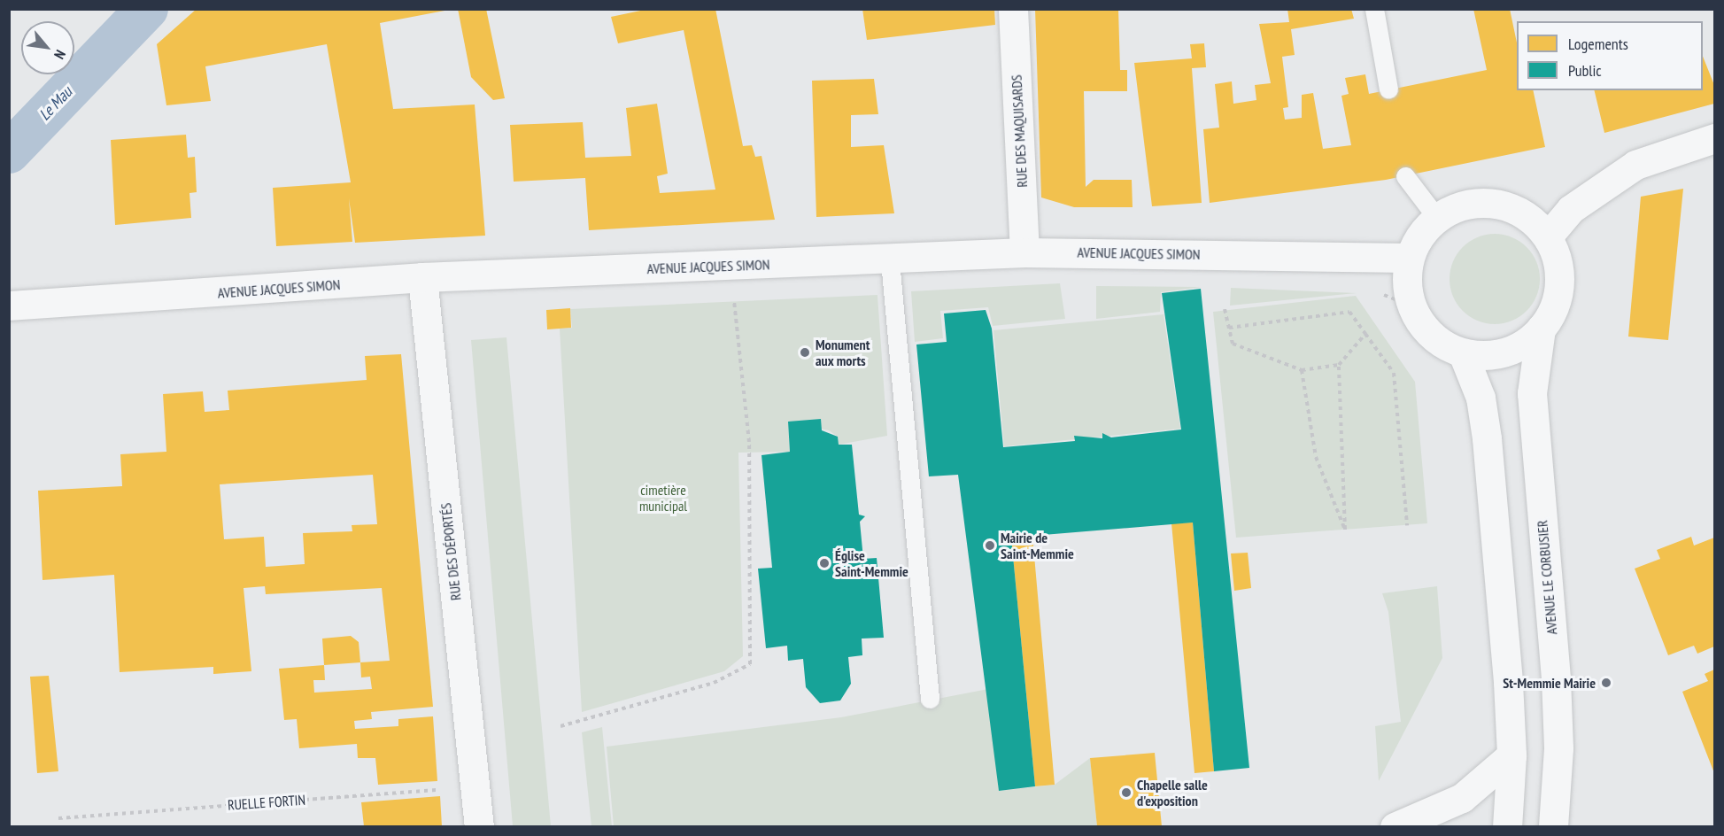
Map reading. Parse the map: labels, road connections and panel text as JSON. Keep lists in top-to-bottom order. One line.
{"streets":{"street":["RUE DES MAQUISARDS","AVENUE JACQUES SIMON","RUE DES DÉPORTÉS","AVENUE LE CORBUSIER"],"path":["RUELLE FORTIN"]},"crossings":[["RUE DES MAQUISARDS","AVENUE JACQUES SIMON"],["AVENUE JACQUES SIMON","RUE DES DÉPORTÉS"],["AVENUE JACQUES SIMON","AVENUE LE CORBUSIER"],["RUE DES DÉPORTÉS","RUELLE FORTIN"]],"water":["Le Mau"],"parks":["cimetière municipal"],"places":["Monument aux morts","Mairie de Saint-Memmie","Église Saint-Memmie","St-Memmie Mairie","Chapelle salle d'exposition"],"legend":["Logements","Public"],"north":"bottom right"}
